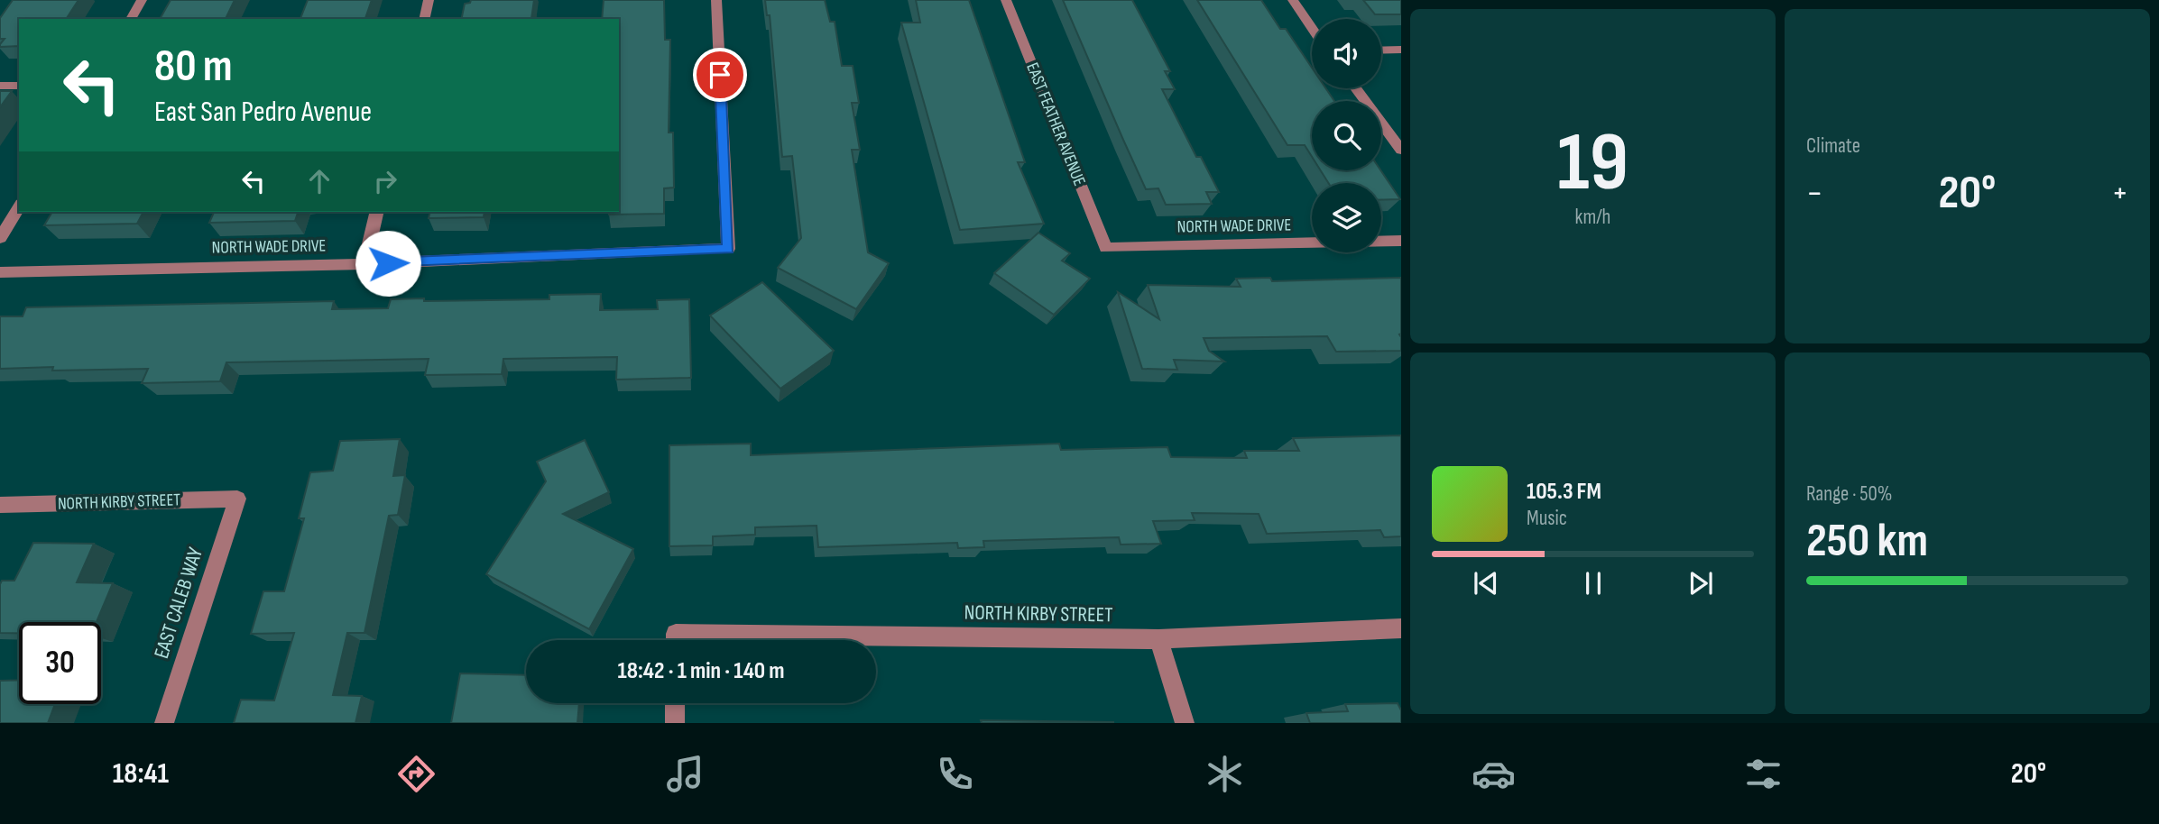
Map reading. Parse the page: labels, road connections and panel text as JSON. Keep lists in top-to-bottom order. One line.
{"streets":{"street":["EAST FEATHER AVENUE","NORTH WADE DRIVE","NORTH KIRBY STREET","EAST CALEB WAY"]},"crossings":[["EAST FEATHER AVENUE","NORTH WADE DRIVE"],["NORTH KIRBY STREET","EAST CALEB WAY"]],"page":{"tile":[["19","km/h"],"Climate",["Range · 50%","250 km"]],"turn":["80 m","East San Pedro Avenue"],"heat":["−","20°","+"],"song":["105.3 FM","Music"],"limit":"30","trip":"18:42 · 1 min · 140 m","tabs":["18:41","20°"]}}
